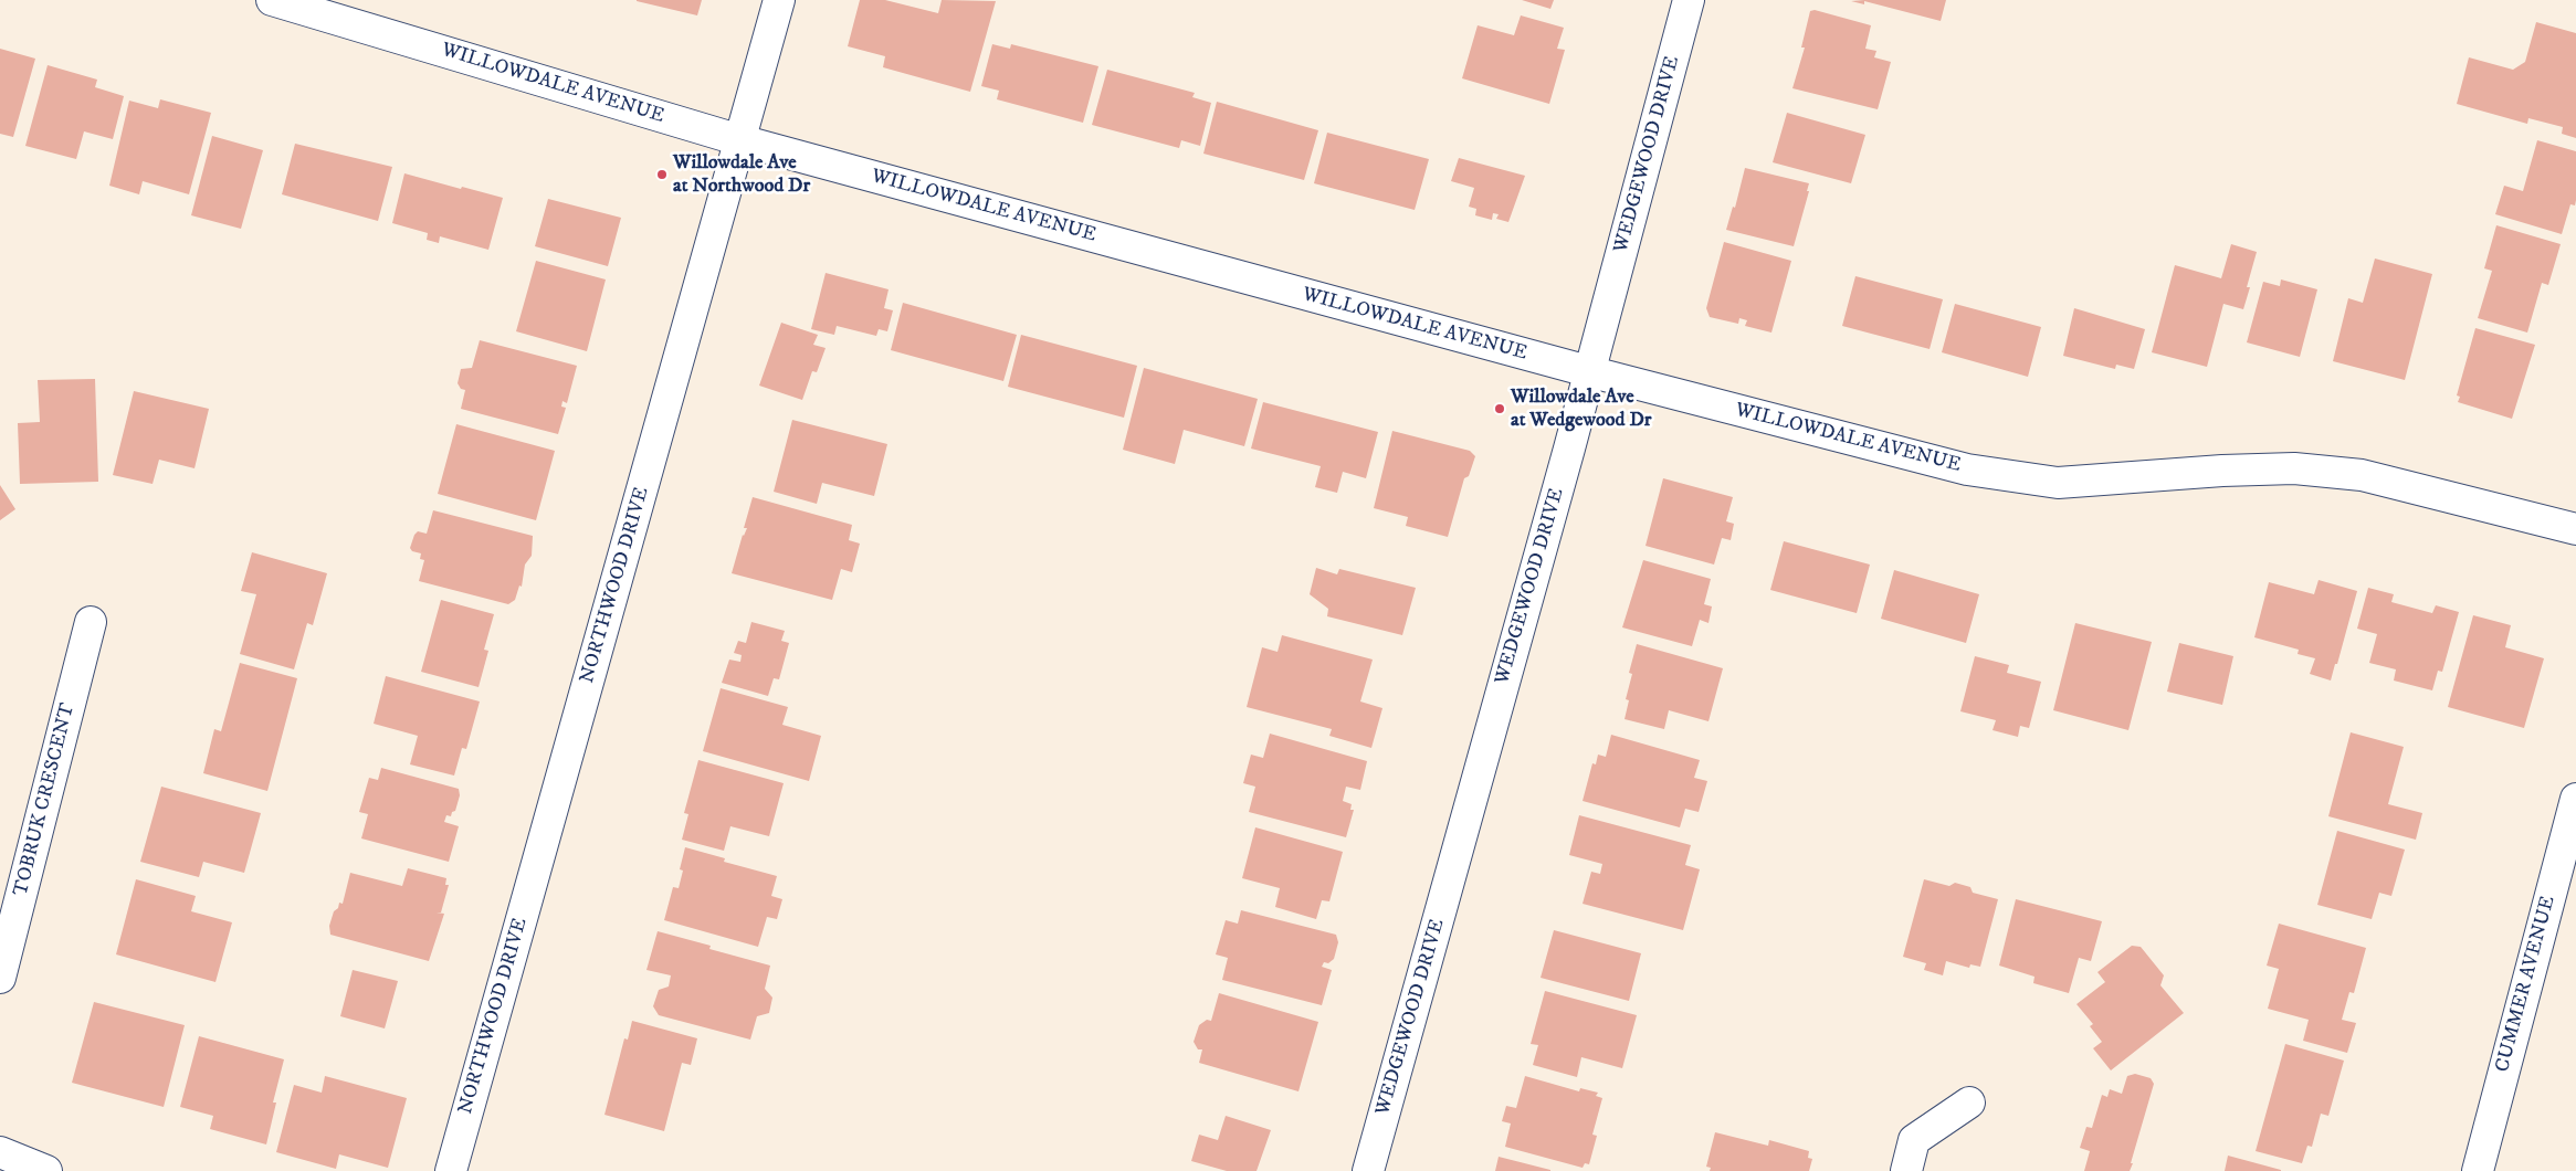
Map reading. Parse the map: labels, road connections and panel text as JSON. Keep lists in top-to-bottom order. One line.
{"streets":{"street":["WILLOWDALE AVENUE","WEDGEWOOD DRIVE","NORTHWOOD DRIVE","TOBRUK CRESCENT","CUMMER AVENUE"]},"crossings":[["WILLOWDALE AVENUE","WEDGEWOOD DRIVE"],["WILLOWDALE AVENUE","NORTHWOOD DRIVE"]],"places":["Willowdale Ave at Northwood Dr","Willowdale Ave at Wedgewood Dr"]}
